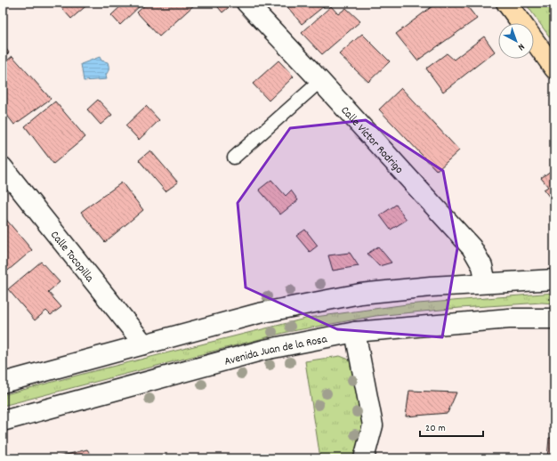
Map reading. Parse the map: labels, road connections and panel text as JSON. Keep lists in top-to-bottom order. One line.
{"streets":{"main road":["Calle Víctor Rodrigo","Calle Tocopilla","Avenida Juan de la Rosa"]},"scale_bar":"20 m","north":"bottom right"}
